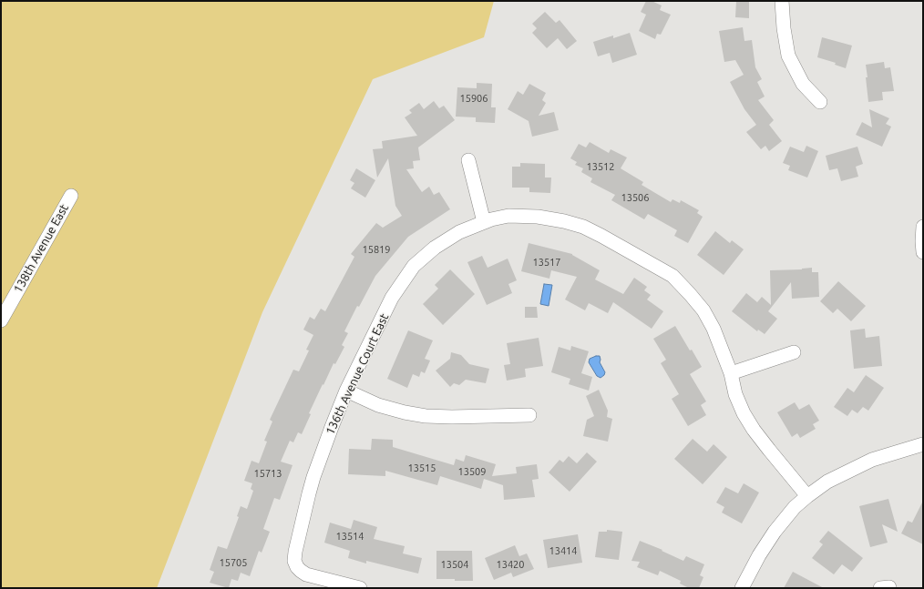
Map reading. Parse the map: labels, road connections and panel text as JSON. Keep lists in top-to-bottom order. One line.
{"streets":{"street":["138th Avenue East","136th Avenue Court East"]},"house_numbers":["15906","13512","13506","15819","13517","13515","13509","15713","13514","13414","15705","13504","13420"]}
